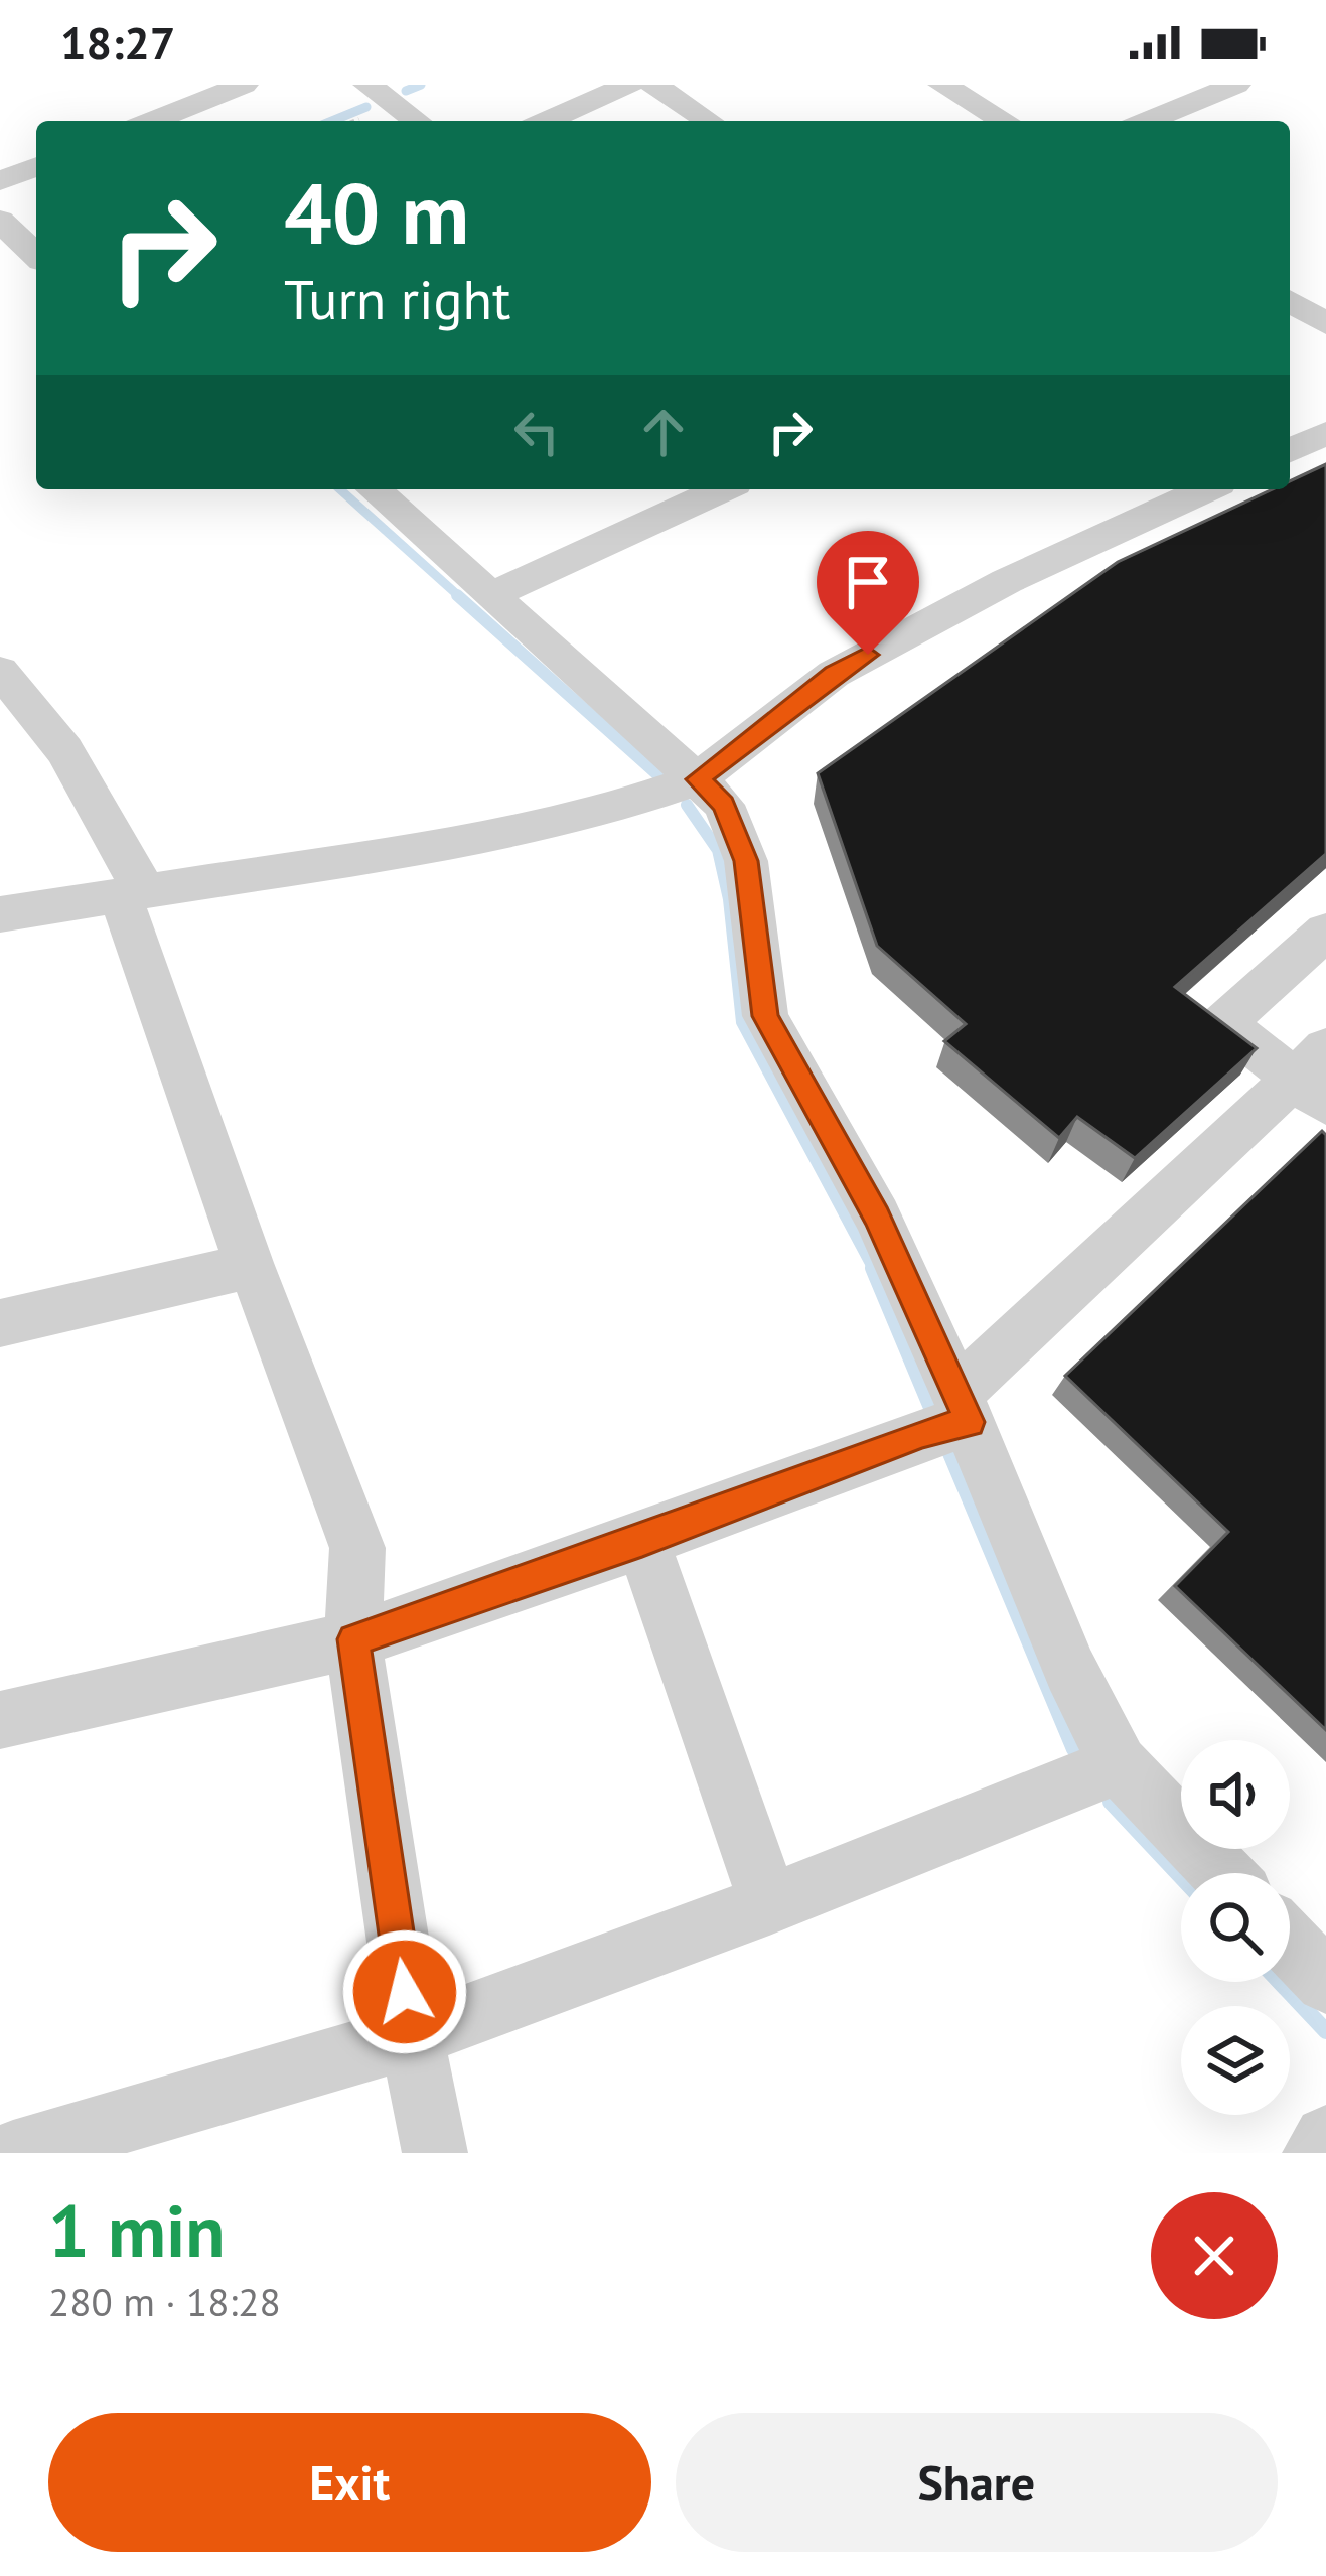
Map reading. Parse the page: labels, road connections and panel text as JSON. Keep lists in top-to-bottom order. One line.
{"page":{"status":"18:27","turn":["40 m","Turn right"],"heading":["1 min","280 m · 18:28"],"buttons":["Exit","Share"]}}
